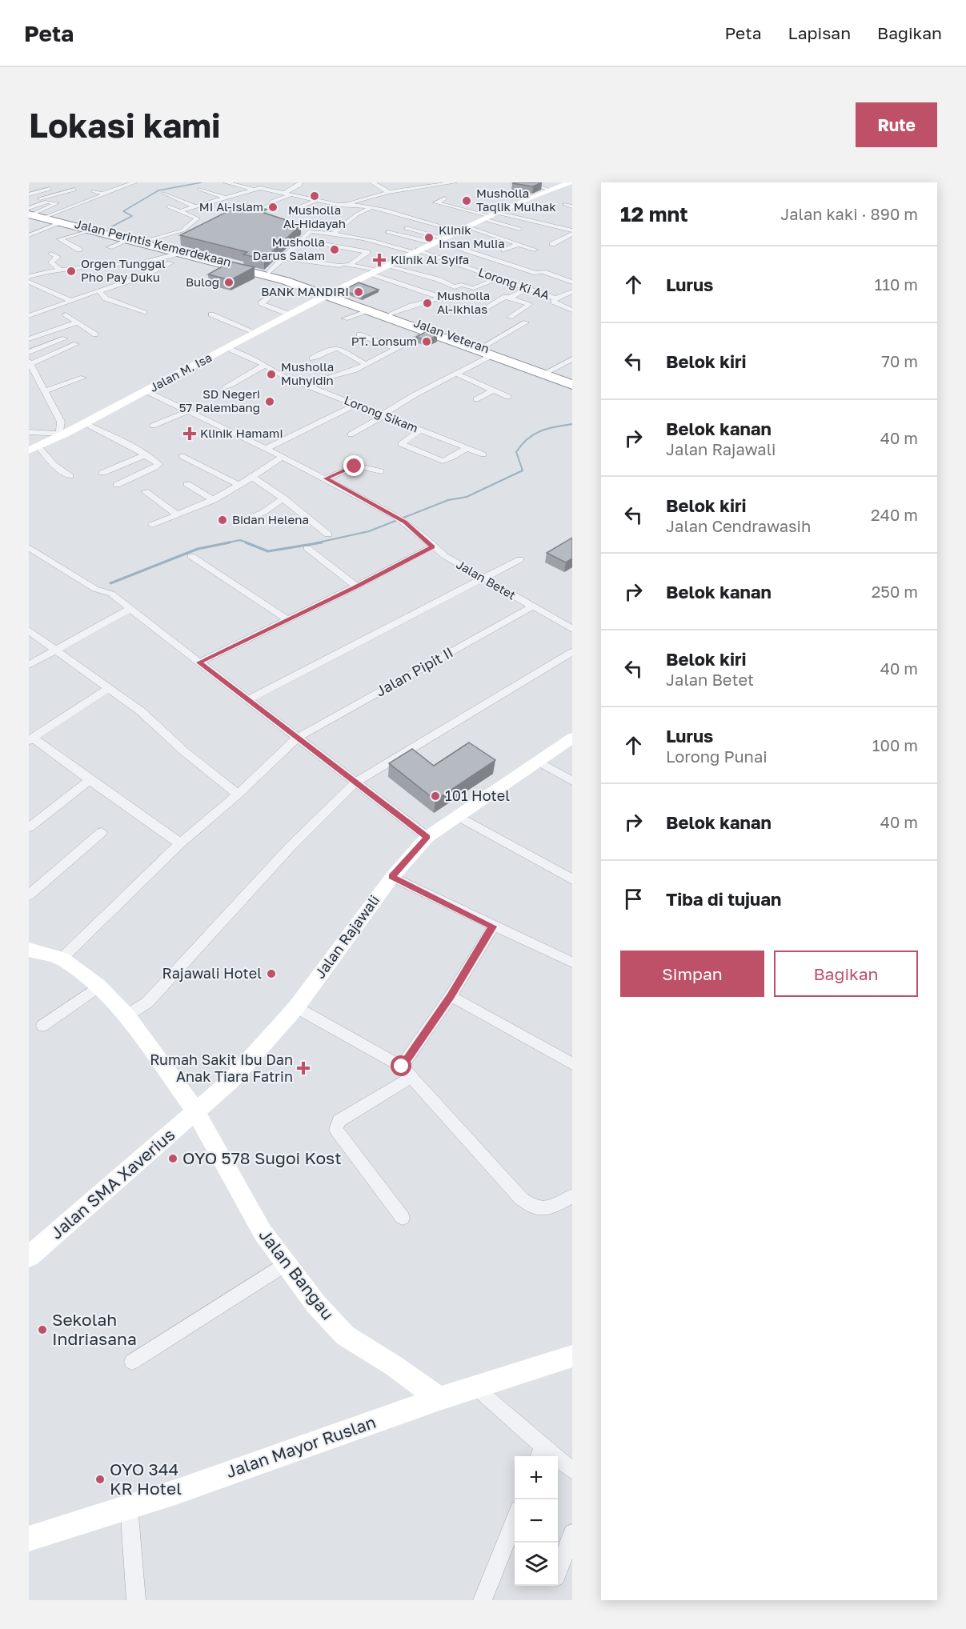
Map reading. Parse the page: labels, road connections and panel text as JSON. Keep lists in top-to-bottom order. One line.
{"streets":{"highway":["Jalan Perintis Kemerdekaan","Jalan Veteran"],"street":["Lorong Ki AA","Jalan M. Isa","Lorong Sikam","Jalan Betet","Jalan Pipit II","Jalan Rajawali","Jalan SMA Xaverius","Jalan Bangau","Jalan Mayor Ruslan"]},"crossings":[["Jalan Perintis Kemerdekaan","Jalan Veteran"],["Jalan Perintis Kemerdekaan","Jalan M. Isa"],["Lorong Ki AA","Jalan M. Isa"],["Jalan Veteran","Jalan M. Isa"],["Jalan M. Isa","Lorong Sikam"],["Jalan M. Isa","Jalan Betet"],["Jalan Betet","Jalan Pipit II"],["Jalan Pipit II","Jalan Bangau"],["Jalan Rajawali","Jalan SMA Xaverius"],["Jalan Rajawali","Jalan Bangau"],["Jalan SMA Xaverius","Jalan Bangau"],["Jalan Bangau","Jalan Mayor Ruslan"]],"places":{"other":["Musholla Al-Hidayah","Musholla Taqlik Mulhak","MI Al-Islam","Klinik Insan Mulia","Musholla Darus Salam","Orgen Tunggal Pho Pay Duku","Bulog","BANK MANDIRI","Musholla Al-Ikhlas","PT. Lonsum","Musholla Muhyidin","SD Negeri 57 Palembang","Bidan Helena","101 Hotel","Rajawali Hotel","OYO 578 Sugoi Kost","Sekolah Indriasana","OYO 344 KR Hotel"],"health":["Klinik Al Syifa","Klinik Hamami","Rumah Sakit Ibu Dan Anak Tiara Fatrin"]},"page":{"header":"Peta","nav":["Peta","Lapisan","Bagikan"],"buttons":["Rute",["Simpan","Bagikan"]],"title":"Lokasi kami","heading":["12 mnt","Jalan kaki · 890 m"],"list":[["Lurus","110 m"],["Belok kiri","70 m"],["Belok kanan","Jalan Rajawali","40 m"],["Belok kiri","Jalan Cendrawasih","240 m"],["Belok kanan","250 m"],["Belok kiri","Jalan Betet","40 m"],["Lurus","Lorong Punai","100 m"],["Belok kanan","40 m"],"Tiba di tujuan"],"map_buttons":["+","−"]}}
